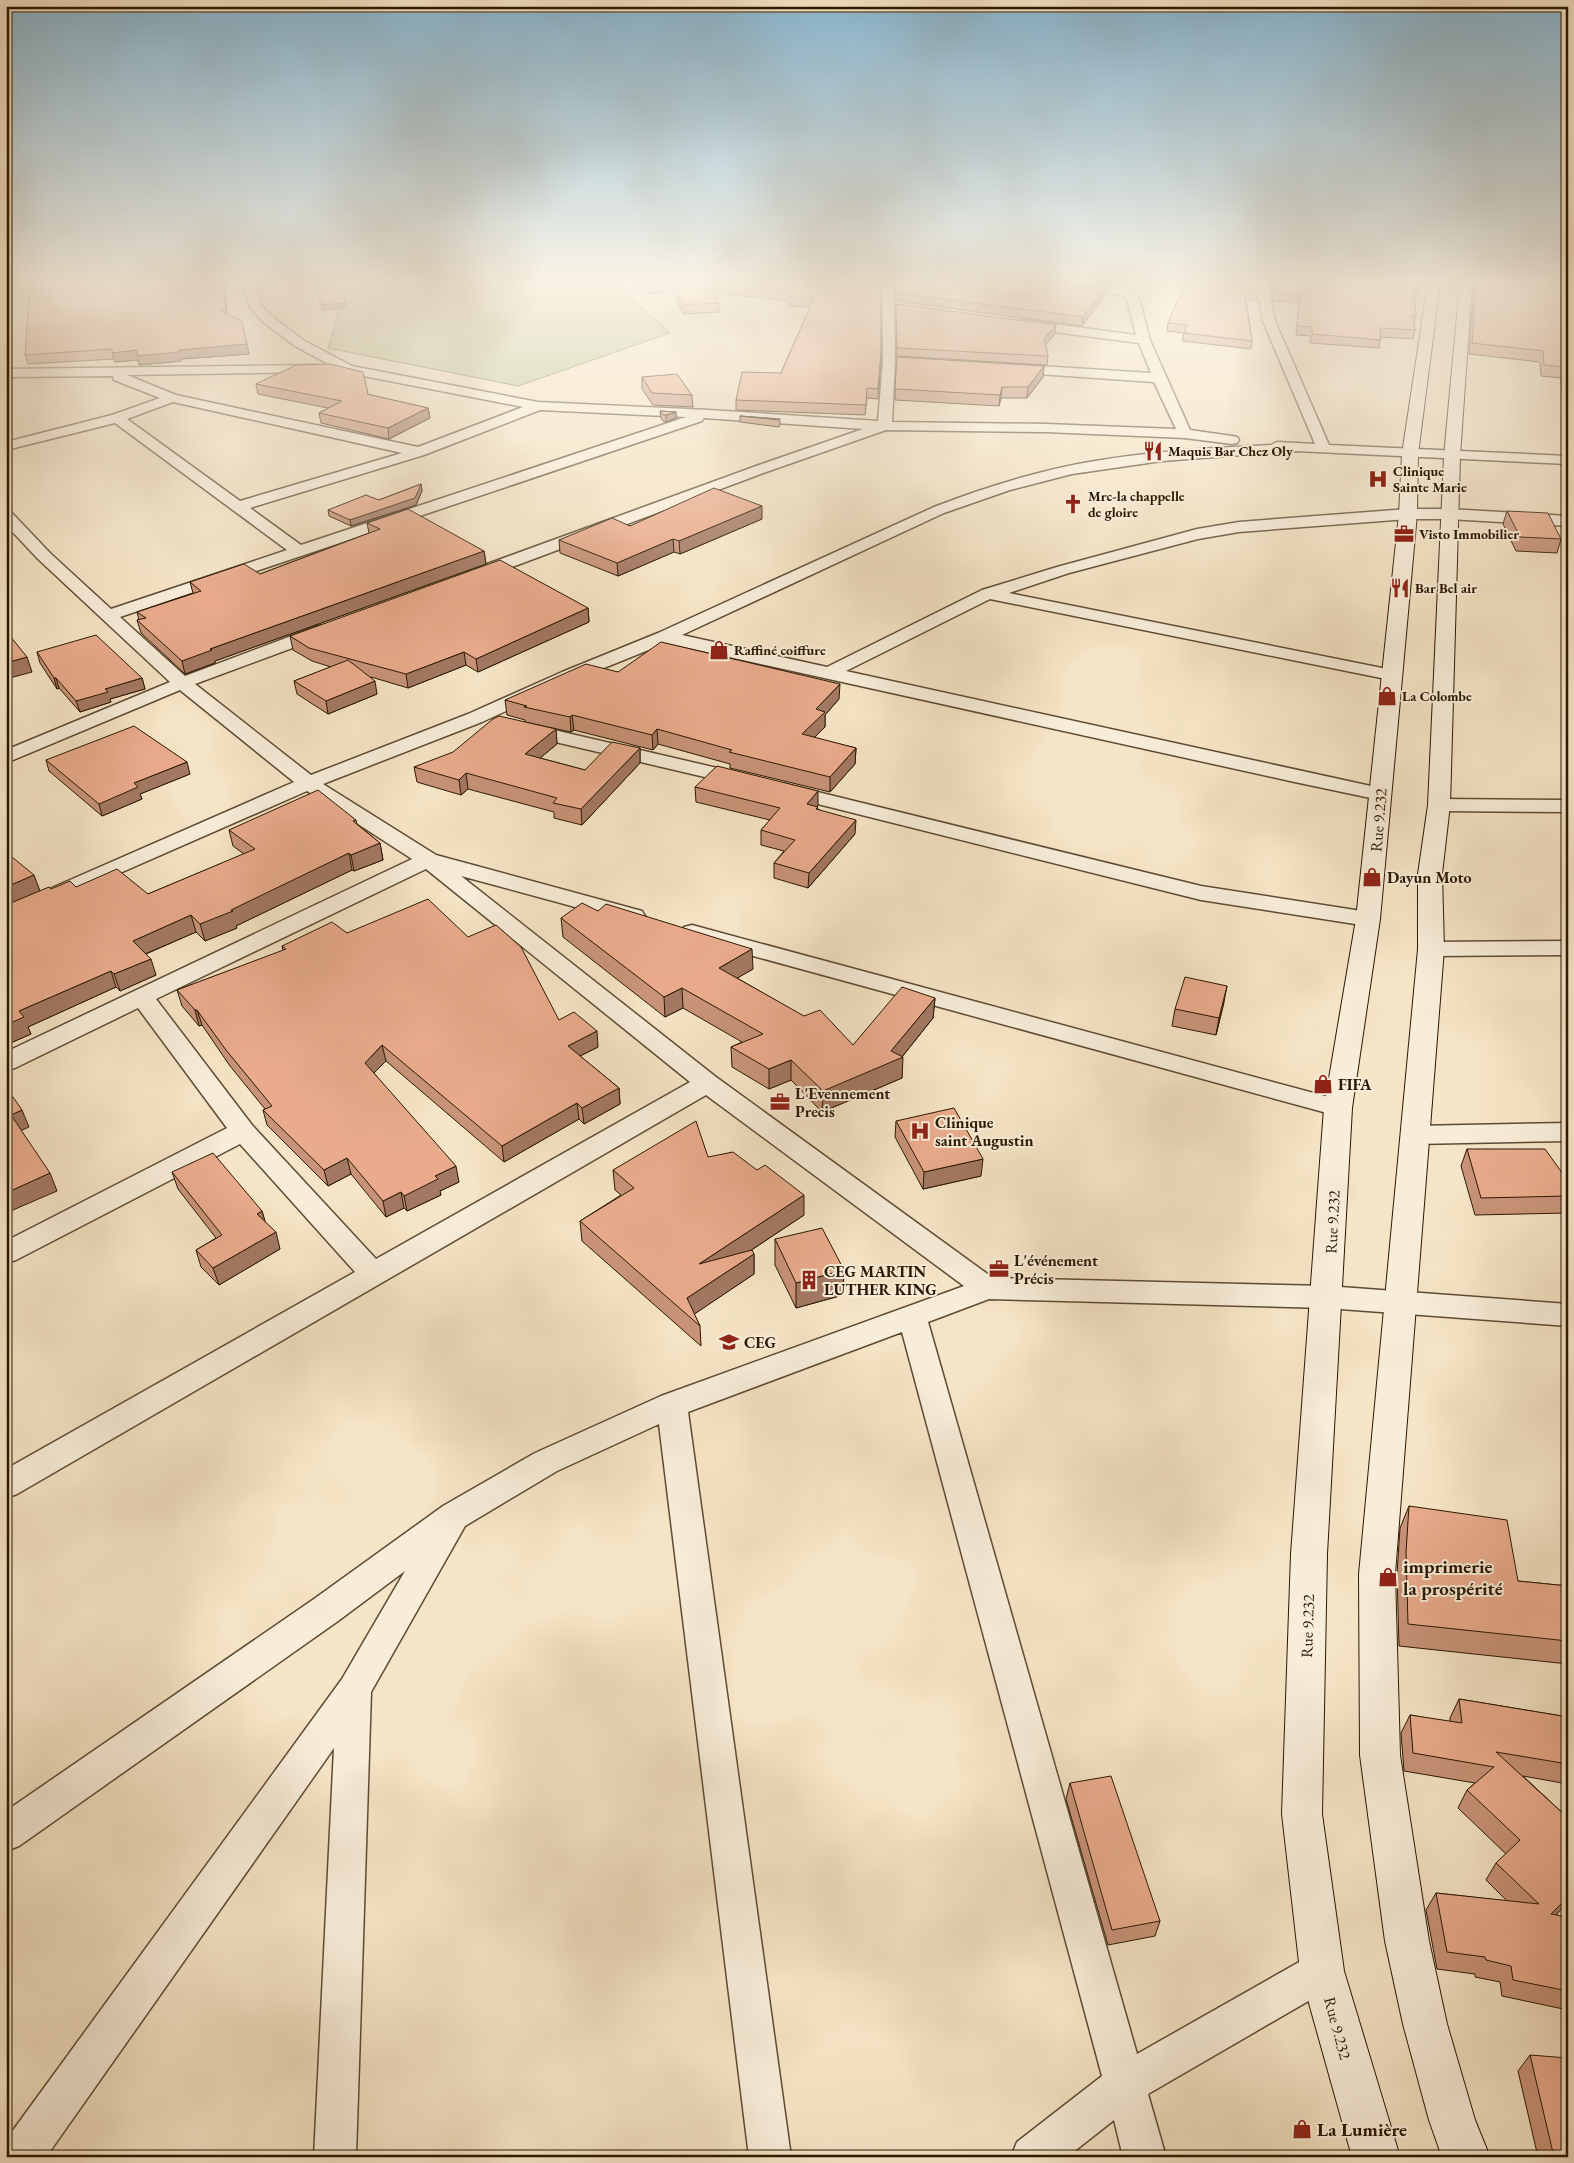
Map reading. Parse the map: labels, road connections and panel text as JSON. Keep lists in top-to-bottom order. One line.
{"streets":{"street":["Rue 9.232"]},"places":{"restaurant":["Maquis Bar Chez Oly","Bar Bel air"],"hospital":["Clinique Sainte Marie","Clinique saint Augustin"],"church":["Mrc-la chappelle de gloire"],"office":["Visto Immobilier","L'Evennement Precis","L'événement Précis"],"shop":["Raffiné coiffure","La Colombe","Dayun Moto","FIFA","imprimerie la prospérité","La Lumière"],"building":["CEG MARTIN LUTHER KING"],"school or university":["CEG"]}}
